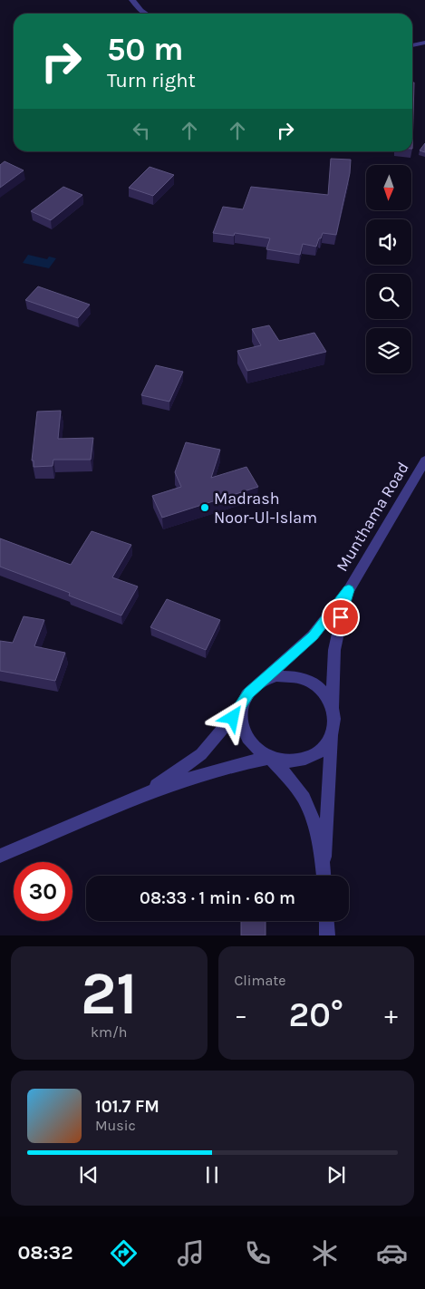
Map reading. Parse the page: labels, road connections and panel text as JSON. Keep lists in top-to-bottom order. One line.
{"streets":{"street":["Munthama Road"]},"places":["Madrash Noor-Ul-Islam"],"north":"bottom","page":{"turn":["50 m","Turn right"],"limit":"30","trip":"08:33 · 1 min · 60 m","tile":[["21","km/h"],"Climate"],"heat":["−","20°","+"],"song":["101.7 FM","Music"],"tabs":"08:32"}}
